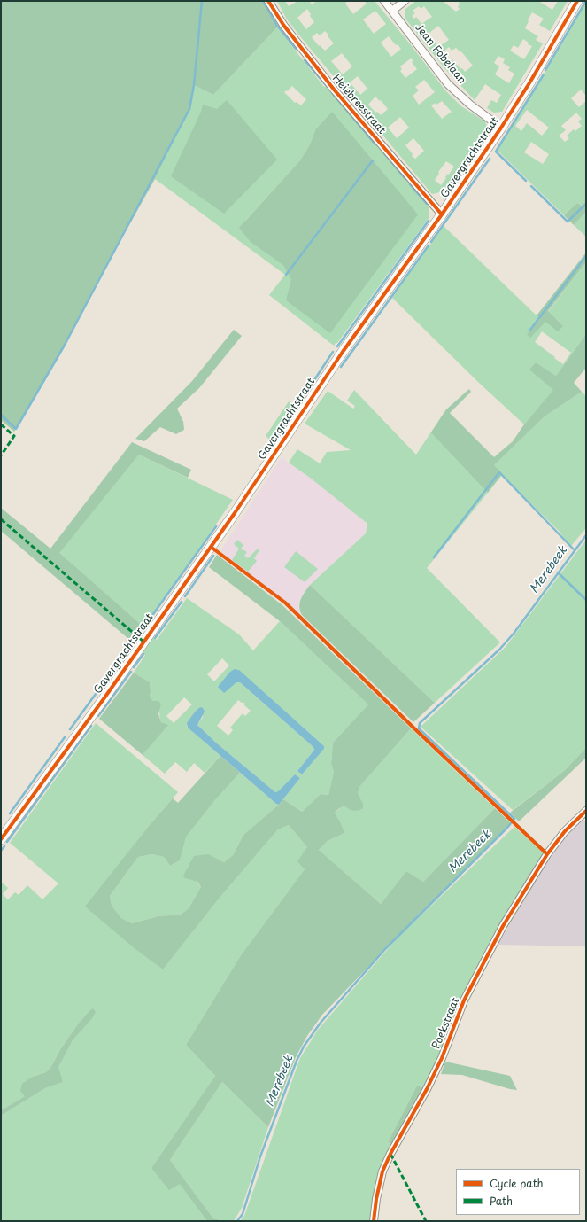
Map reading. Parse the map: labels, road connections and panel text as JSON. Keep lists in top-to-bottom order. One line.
{"streets":{"street":["Jean Fobelaan","Heiebreestraat","Gavergrachtstraat","Poekstraat"]},"crossings":[["Jean Fobelaan","Gavergrachtstraat"],["Heiebreestraat","Gavergrachtstraat"]],"water":["Merebeek"],"legend":["Cycle path","Path"]}
